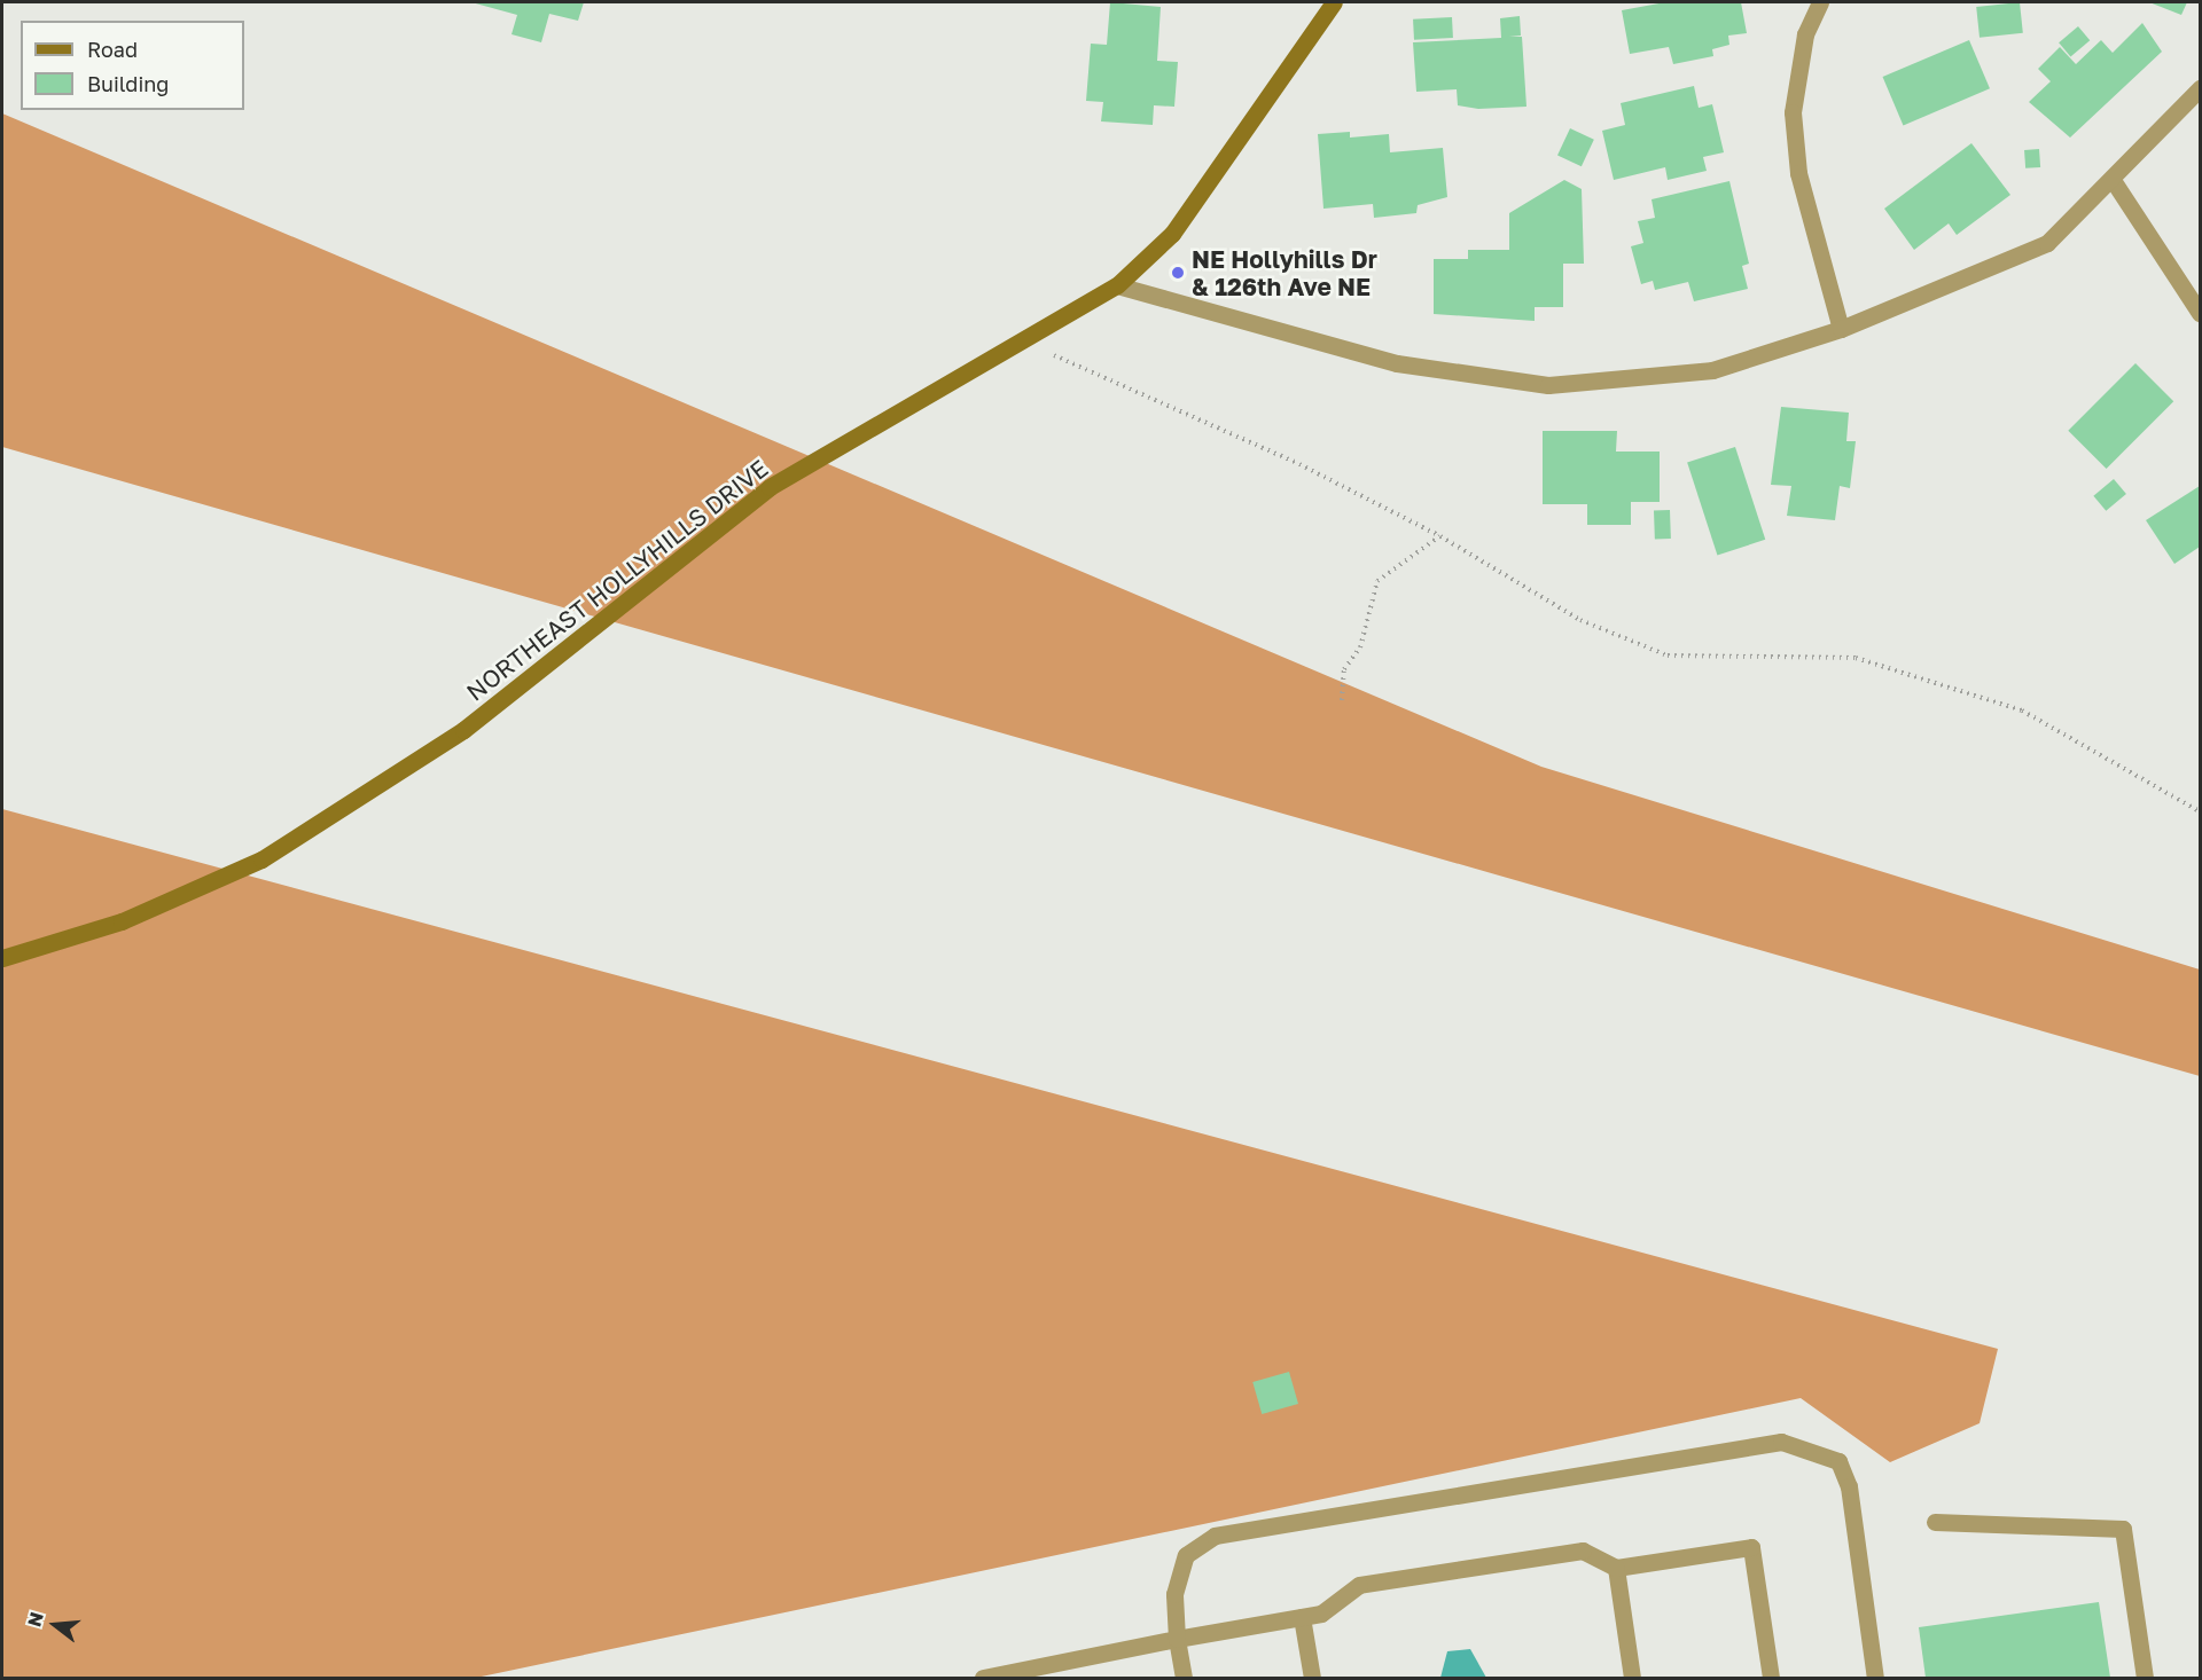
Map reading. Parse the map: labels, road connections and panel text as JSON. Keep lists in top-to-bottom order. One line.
{"streets":{"main road":["NORTHEAST HOLLYHILLS DRIVE"]},"places":["NE Hollyhills Dr & 126th Ave NE"],"legend":["Road","Building"],"north":"left"}
